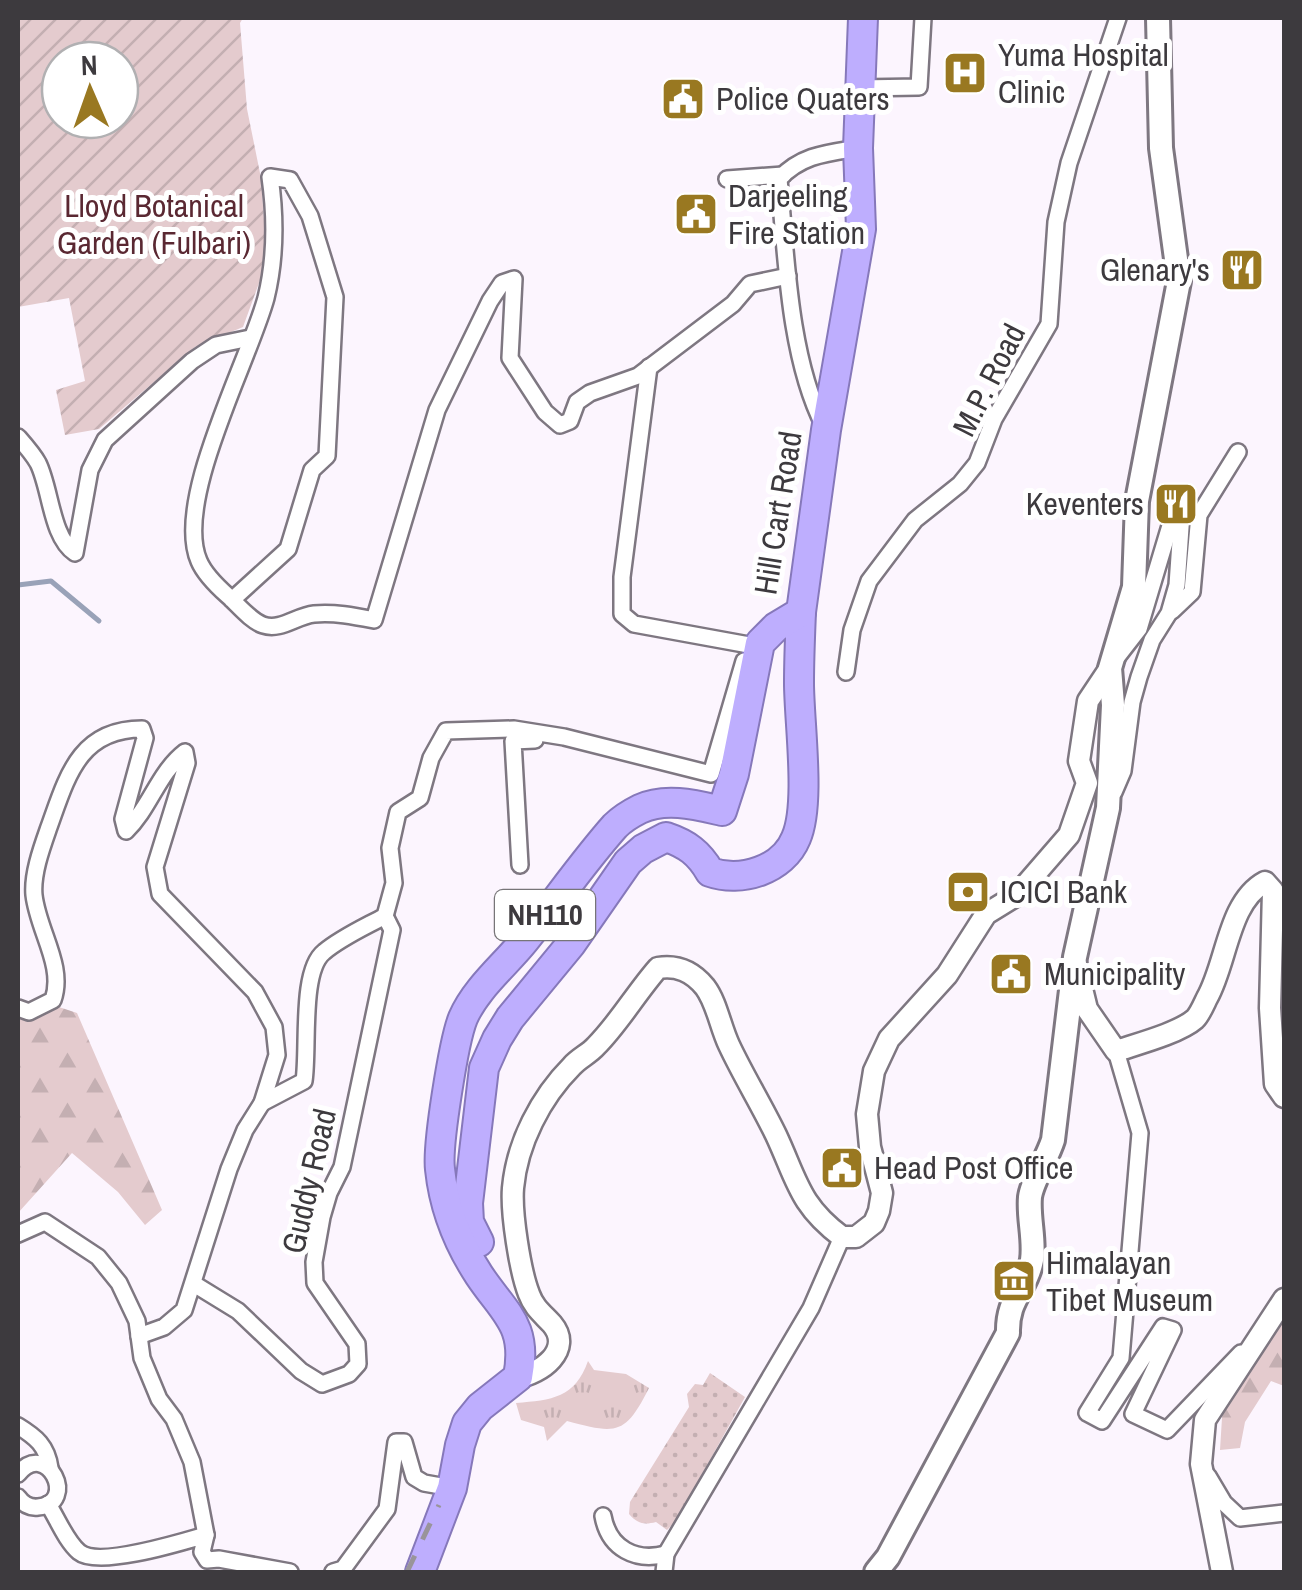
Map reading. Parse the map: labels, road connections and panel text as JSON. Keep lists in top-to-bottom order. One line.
{"streets":{"highway":["Hill Cart Road","NH110"],"street":["M.P. Road","Guddy Road"]},"crossings":[["Hill Cart Road","NH110"]],"parks":["Lloyd Botanical Garden (Fulbari)"],"places":{"hospital":["Yuma Hospital Clinic"],"public building":["Police Quaters","Darjeeling Fire Station","Municipality","Head Post Office"],"restaurant":["Glenary's","Keventers"],"bank":["ICICI Bank"],"museum":["Himalayan Tibet Museum"]},"north":"top"}
